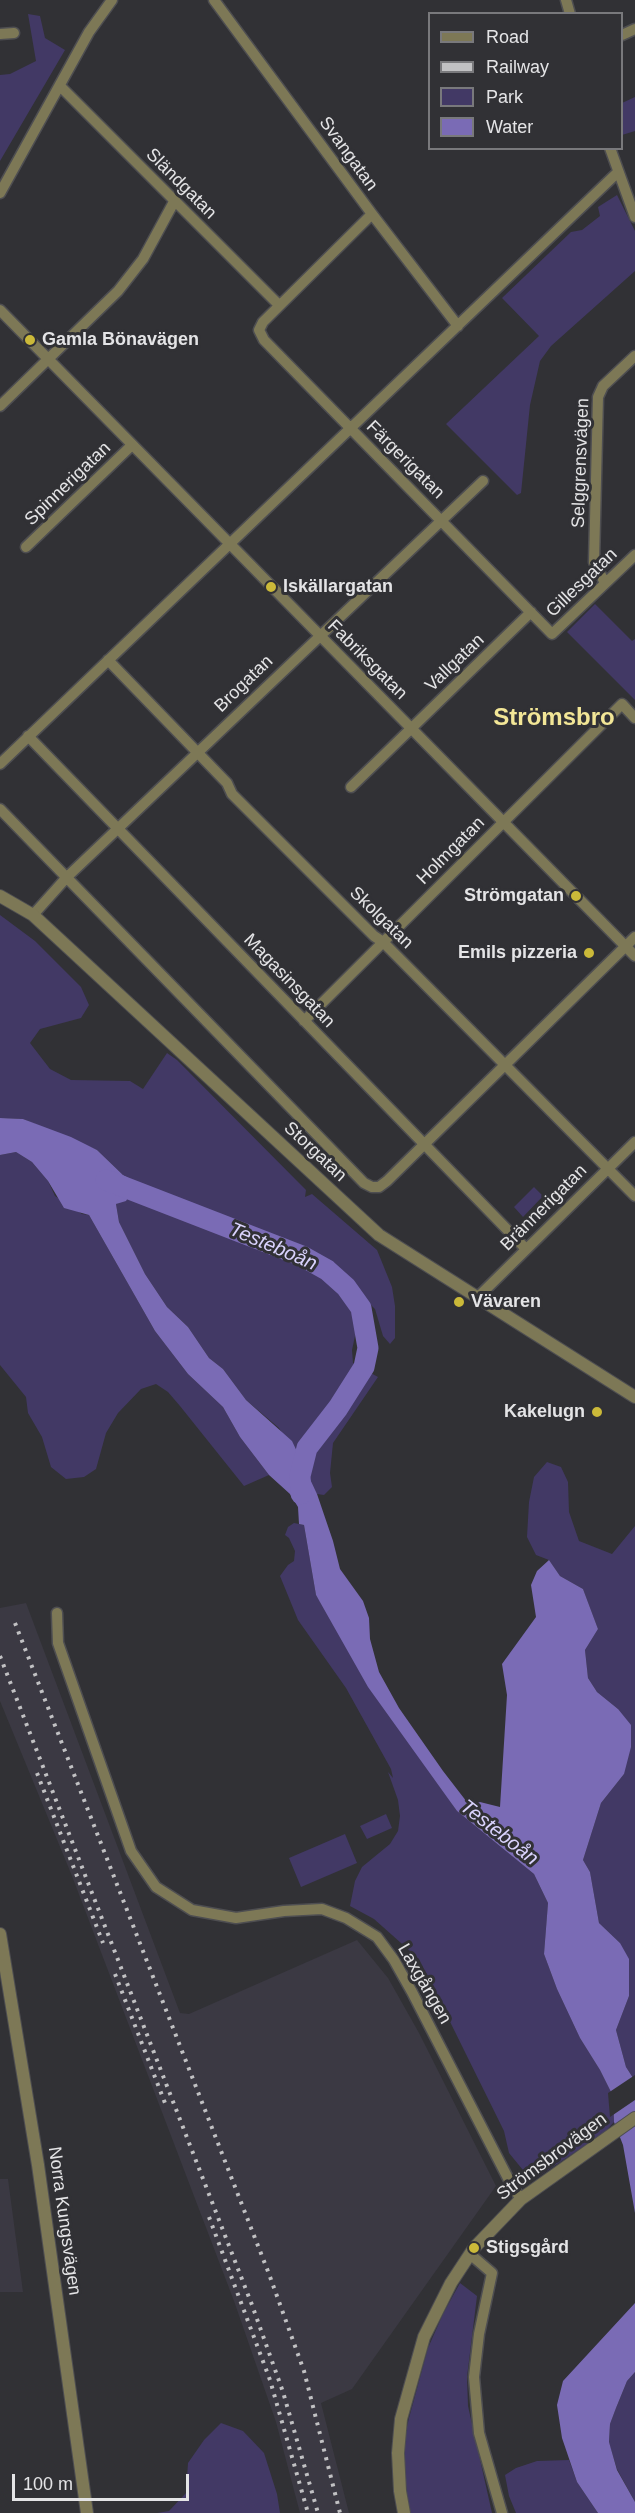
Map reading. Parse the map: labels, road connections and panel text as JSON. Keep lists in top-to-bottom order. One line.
{"streets":{"street":["Svangatan","Sländgatan","Färgerigatan","Selggrensvägen","Spinnerigatan","Gillesgatan","Fabriksgatan","Vallgatan","Brogatan","Holmgatan","Skolgatan","Magasinsgatan","Storgatan","Brännerigatan","Laxgången","Strömsbrovägen","Norra Kungsvägen"]},"crossings":[["Sländgatan","Färgerigatan"],["Färgerigatan","Gillesgatan"],["Färgerigatan","Vallgatan"],["Färgerigatan","Brogatan"],["Selggrensvägen","Gillesgatan"],["Spinnerigatan","Fabriksgatan"],["Fabriksgatan","Vallgatan"],["Fabriksgatan","Brogatan"],["Fabriksgatan","Holmgatan"],["Brogatan","Skolgatan"],["Brogatan","Magasinsgatan"],["Brogatan","Storgatan"],["Holmgatan","Skolgatan"],["Holmgatan","Magasinsgatan"],["Skolgatan","Brännerigatan"],["Magasinsgatan","Brännerigatan"],["Storgatan","Brännerigatan"],["Laxgången","Strömsbrovägen"]],"districts":["Strömsbro"],"water":["Testeboån"],"places":["Gamla Bönavägen","Iskällargatan","Strömgatan","Emils pizzeria","Vävaren","Kakelugn","Stigsgård"],"legend":["Road","Railway","Park","Water"],"scale_bar":"100 m"}
